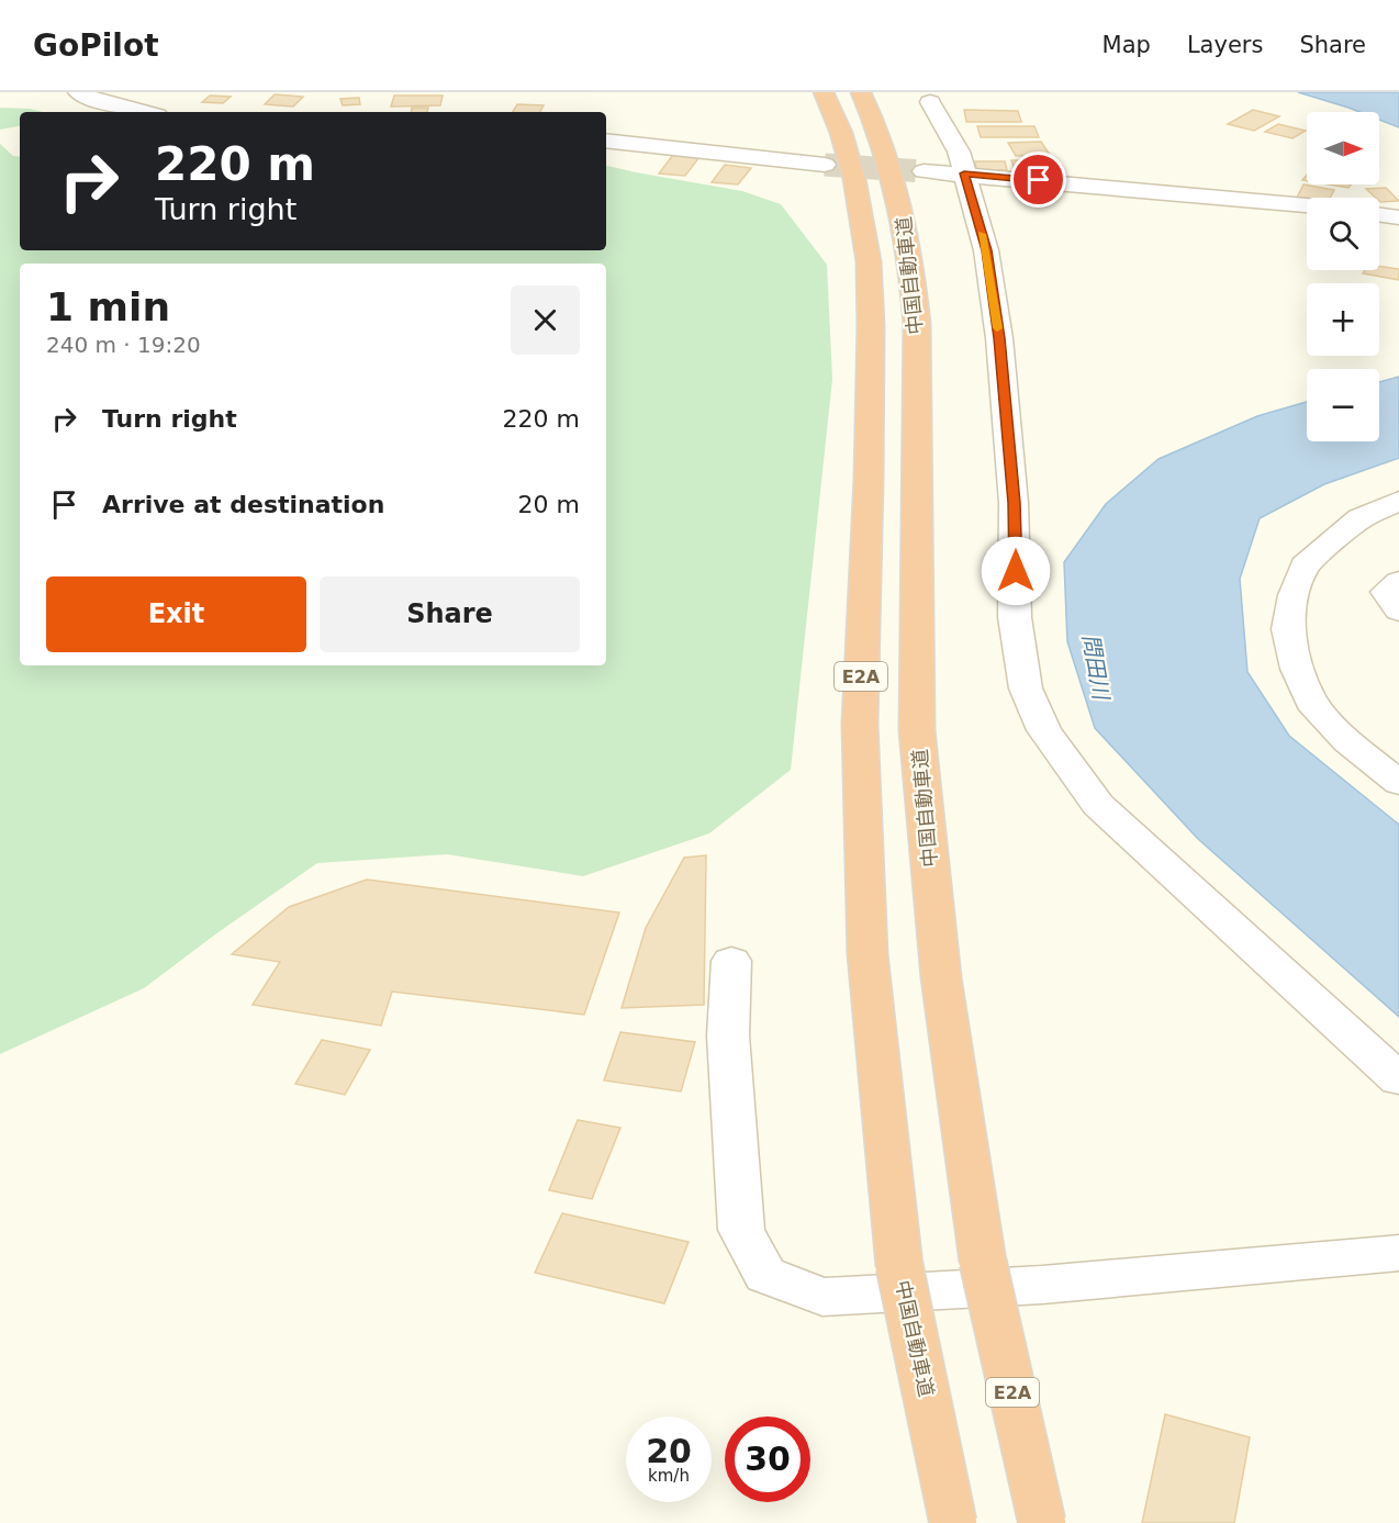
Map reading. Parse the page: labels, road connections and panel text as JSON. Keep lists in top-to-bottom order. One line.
{"streets":{"highway":["中国自動車道","E2A"]},"water":["問田川"],"north":"right","page":{"header":"GoPilot","nav":["Map","Layers","Share"],"map_buttons":["+","−"],"turn":["220 m","Turn right"],"heading":["1 min","240 m · 19:20"],"list":[{"name":"Turn right","value":"220 m"},{"name":"Arrive at destination","value":"20 m"}],"buttons":["Exit","Share"],"speed":"20 km/h","limit":"30"}}
